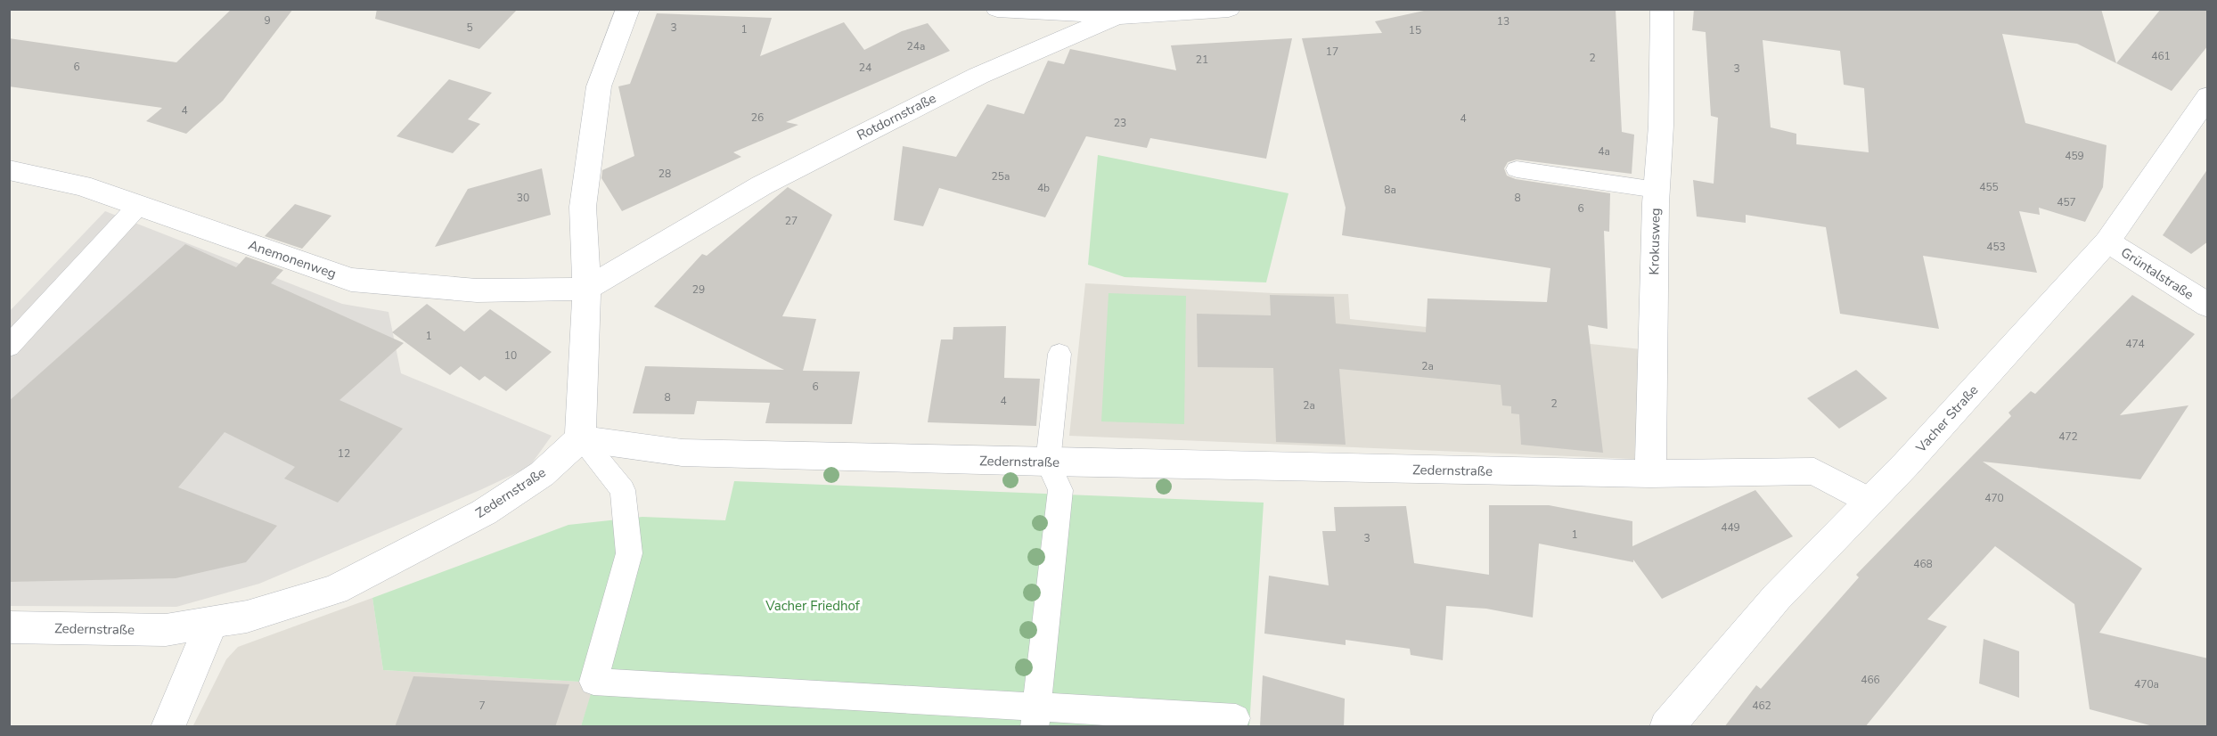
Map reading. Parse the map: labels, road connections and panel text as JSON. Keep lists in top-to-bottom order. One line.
{"streets":{"street":["Rotdornstraße","Krokusweg","Anemonenweg","Grüntalstraße","Vacher Straße","Zedernstraße"]},"crossings":[["Rotdornstraße","Anemonenweg"],["Krokusweg","Zedernstraße"],["Grüntalstraße","Vacher Straße"],["Vacher Straße","Zedernstraße"]],"parks":["Vacher Friedhof"],"house_numbers":["9","13","5","3","1","15","24a","17","461","2","21","6","24","3","4","26","4","23","4a","459","28","25a","455","4b","8a","30","8","457","6","27","453","29","1","474","10","2a","6","8","4","2","2a","472","12","470","449","1","3","468","466","470a","7","462"]}
